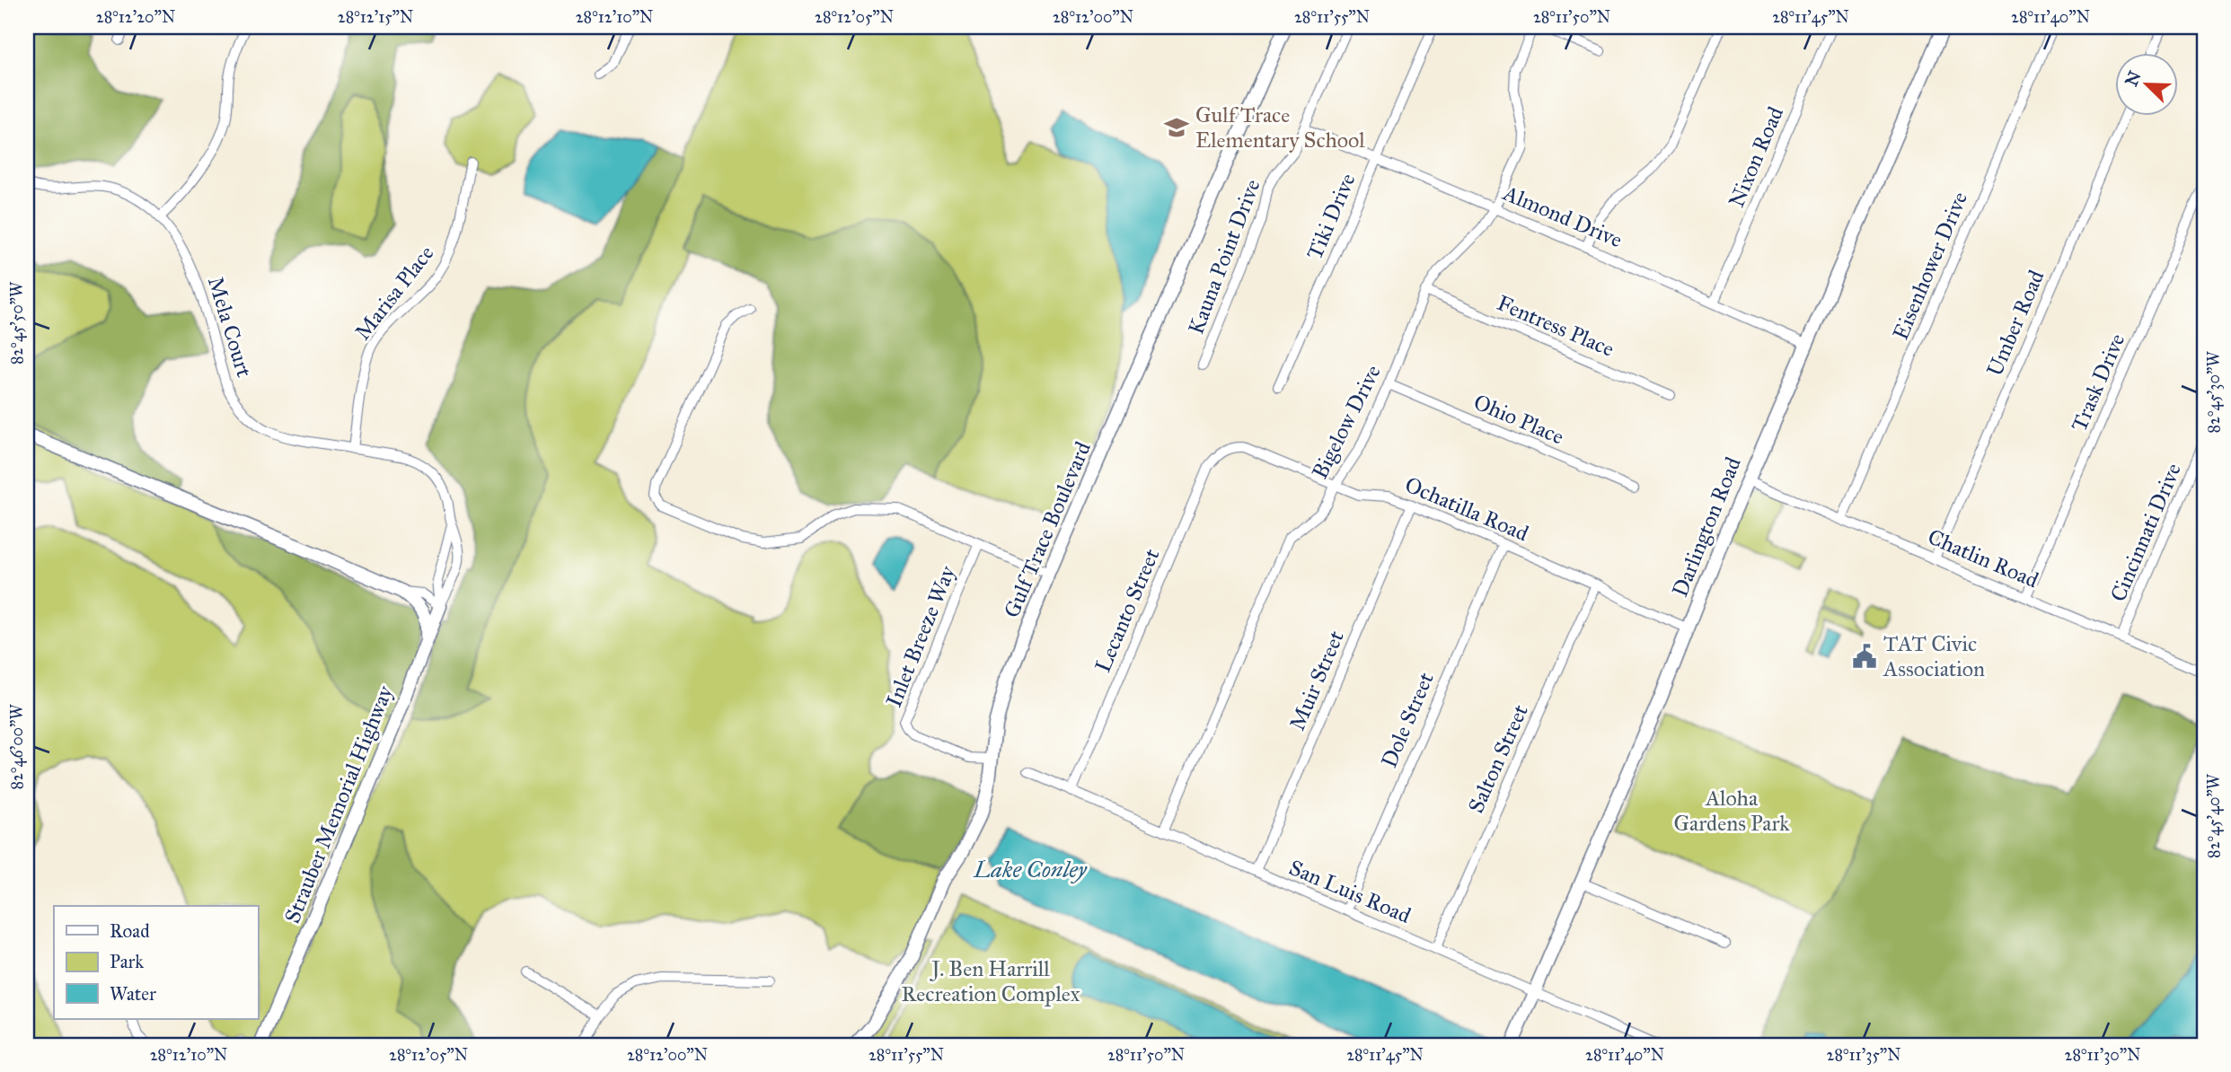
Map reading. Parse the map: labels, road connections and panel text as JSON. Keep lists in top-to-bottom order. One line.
{"streets":{"street":["Nixon Road","Tiki Drive","Almond Drive","Kauna Point Drive","Eisenhower Drive","Marisa Place","Umber Road","Fentress Place","Mela Court","Trask Drive","Ohio Place","Bigelow Drive","Ochatilla Road","Darlington Road","Gulf Trace Boulevard","Cincinnati Drive","Chatlin Road","Lecanto Street","Inlet Breeze Way","Muir Street","Dole Street","Salton Street","Strauber Memorial Highway","San Luis Road"]},"crossings":[["Nixon Road","Almond Drive"],["Tiki Drive","Almond Drive"],["Almond Drive","Kauna Point Drive"],["Almond Drive","Bigelow Drive"],["Almond Drive","Darlington Road"],["Eisenhower Drive","Chatlin Road"],["Marisa Place","Mela Court"],["Umber Road","Chatlin Road"],["Fentress Place","Bigelow Drive"],["Mela Court","Strauber Memorial Highway"],["Trask Drive","Chatlin Road"],["Ohio Place","Bigelow Drive"],["Bigelow Drive","Ochatilla Road"],["Bigelow Drive","San Luis Road"],["Ochatilla Road","Darlington Road"],["Ochatilla Road","Lecanto Street"],["Ochatilla Road","Muir Street"],["Ochatilla Road","Dole Street"],["Ochatilla Road","Salton Street"],["Darlington Road","Chatlin Road"],["Darlington Road","San Luis Road"],["Gulf Trace Boulevard","Inlet Breeze Way"],["Cincinnati Drive","Chatlin Road"],["Lecanto Street","San Luis Road"],["Muir Street","San Luis Road"],["Dole Street","San Luis Road"],["Salton Street","San Luis Road"]],"water":["Lake Conley"],"parks":["Aloha Gardens Park","J. Ben Harrill Recreation Complex"],"places":{"school or university":["Gulf Trace Elementary School"],"public building":["TAT Civic Association"]},"legend":["Road","Park","Water"],"north":"top left","coordinates":["28°12'20\"N","28°12'15\"N","28°12'10\"N","28°12'05\"N","28°12'00\"N","28°11'55\"N","28°11'50\"N","28°11'45\"N","28°11'40\"N","82°45'50\"W","82°45'30\"W","82°46'00\"W","82°45'40\"W","28°11'35\"N","28°11'30\"N"]}
